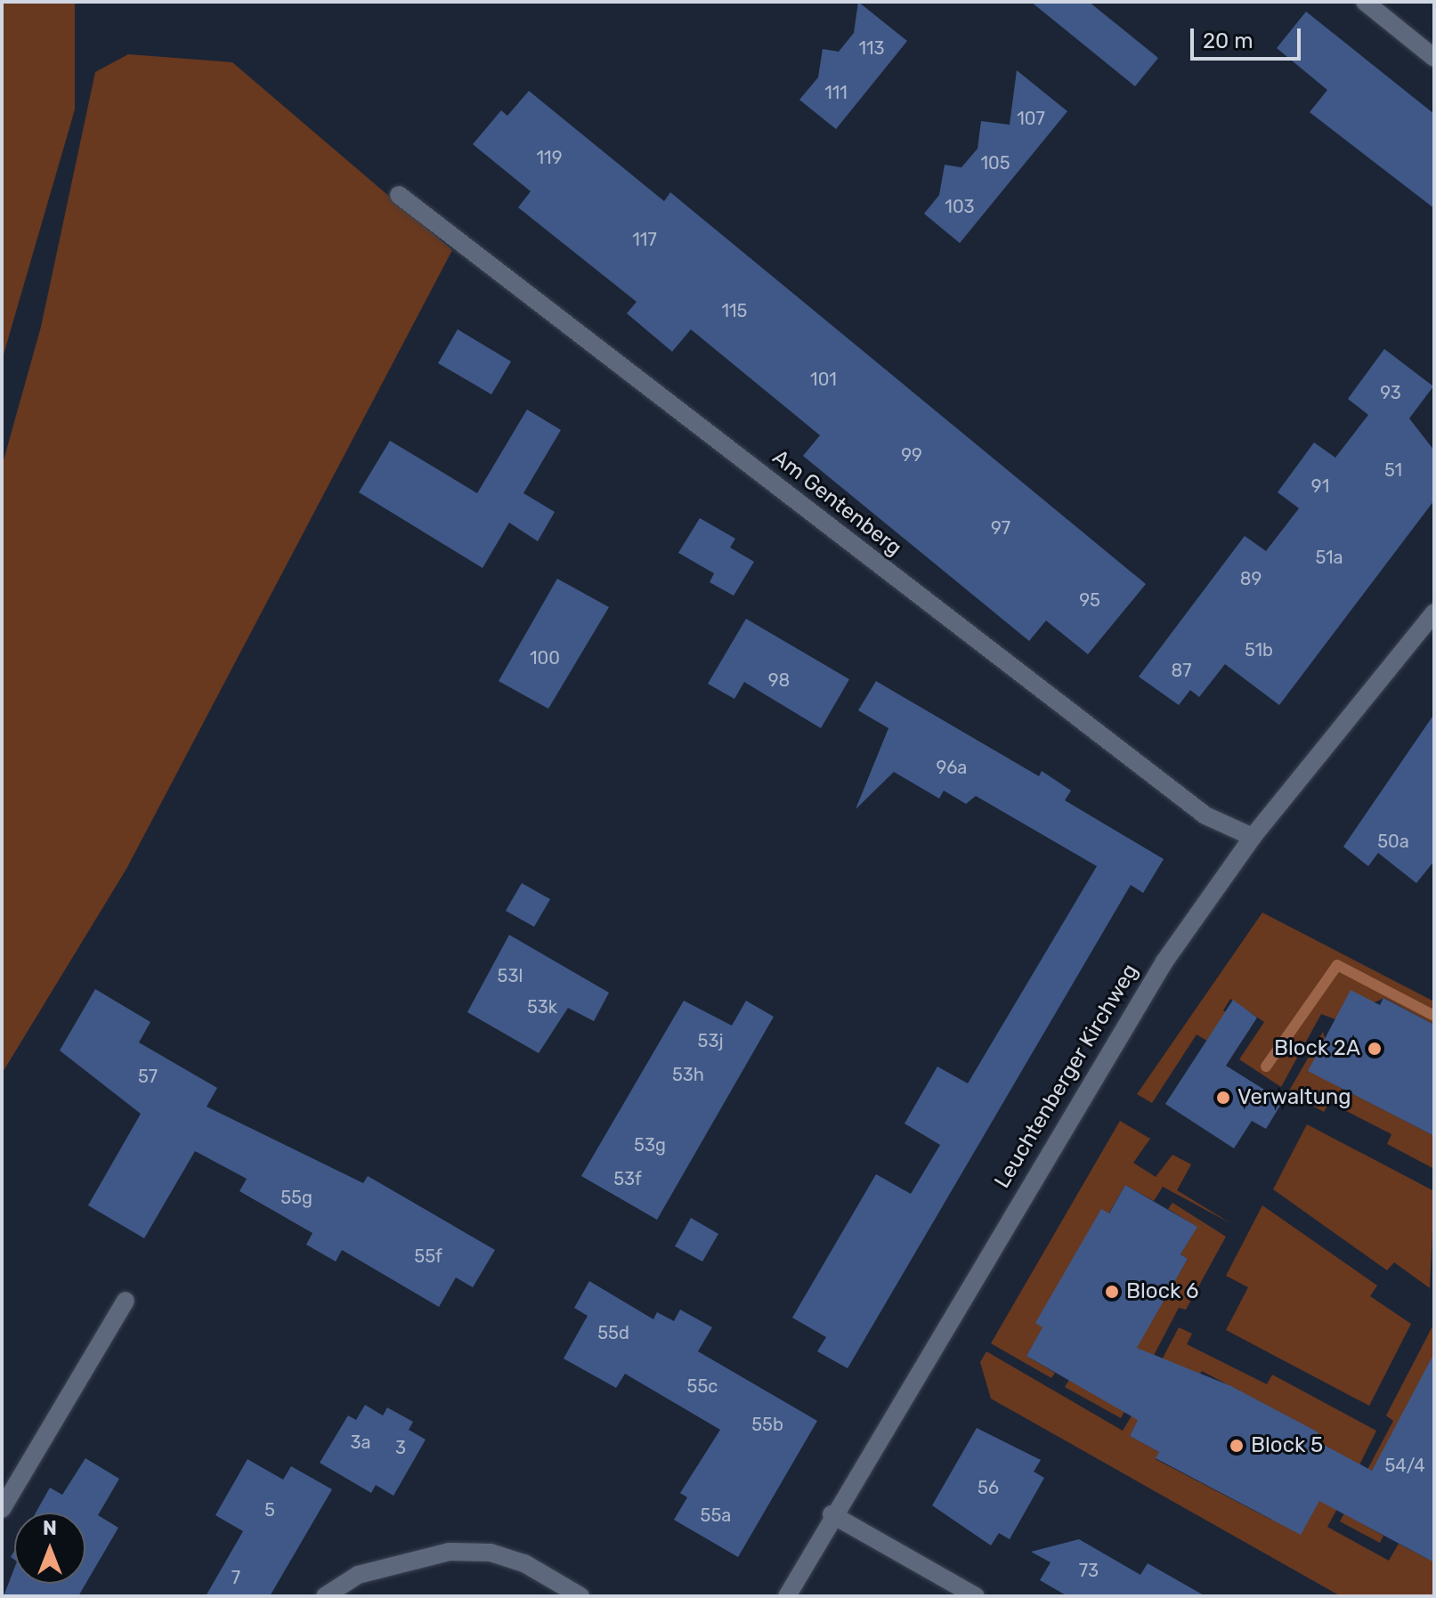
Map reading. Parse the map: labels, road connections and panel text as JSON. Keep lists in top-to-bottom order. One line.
{"streets":{"street":["Am Gentenberg","Leuchtenberger Kirchweg"]},"crossings":[["Am Gentenberg","Leuchtenberger Kirchweg"]],"places":["Block 2A","Verwaltung","Block 6","Block 5"],"house_numbers":["113","111","107","119","105","103","117","115","101","93","99","51","91","97","51a","89","95","51b","100","87","98","96a","50a","53l","53k","53j","53h","57","53g","53f","55g","55f","55d","55c","55b","3a","3","54/4","56","5","55a","73","7"],"scale_bar":"20 m","north":"top"}
